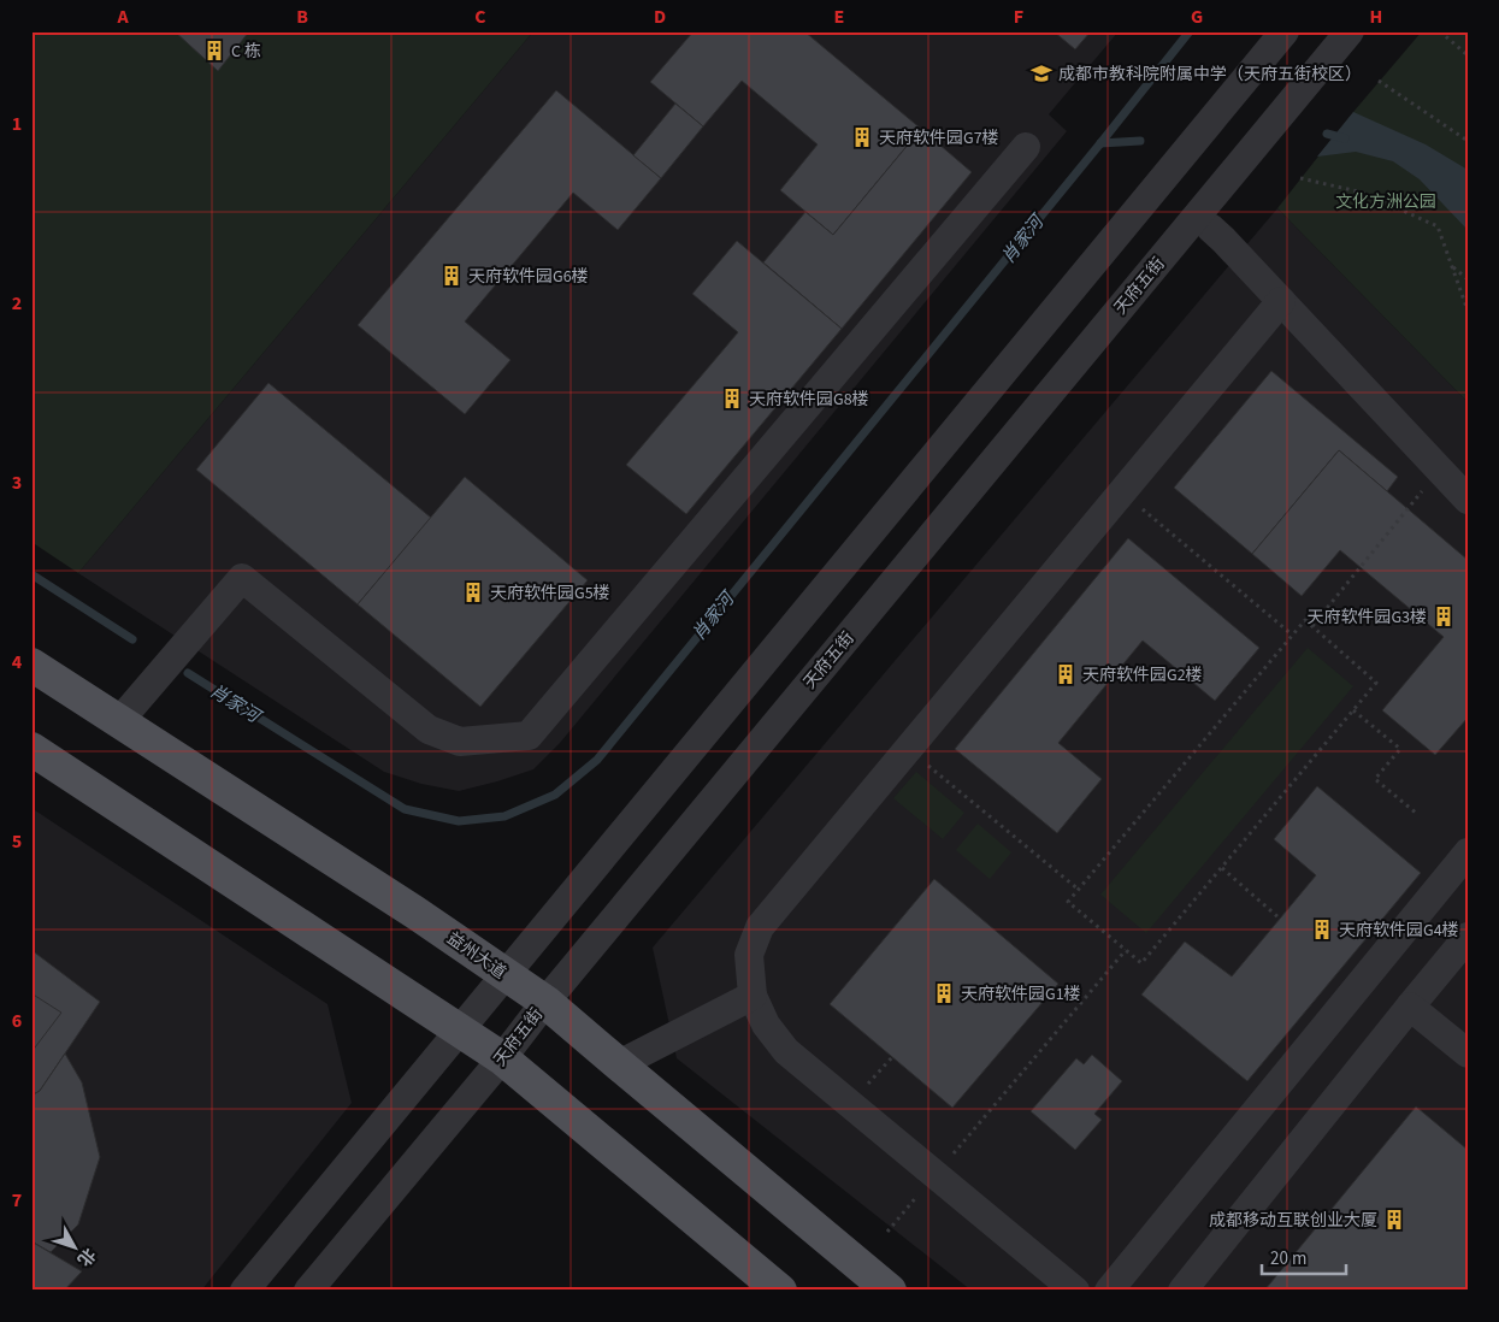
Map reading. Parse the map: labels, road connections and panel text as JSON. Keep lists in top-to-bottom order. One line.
{"streets":{"main road":["益州大道"],"street":["天府五街"]},"crossings":[["天府五街","益州大道"]],"water":["肖家河"],"parks":["文化方洲公园"],"places":{"building":["C 栋","天府软件园G7楼","天府软件园G6楼","天府软件园G8楼","天府软件园G5楼","天府软件园G3楼","天府软件园G2楼","天府软件园G4楼","天府软件园G1楼","成都移动互联创业大厦"],"school or university":["成都市教科院附属中学（天府五街校区）"]},"scale_bar":"20 m","north":"bottom right","grid":{"columns":["A","B","C","D","E","F","G","H"],"rows":["1","2","3","4","5","6","7"]}}
